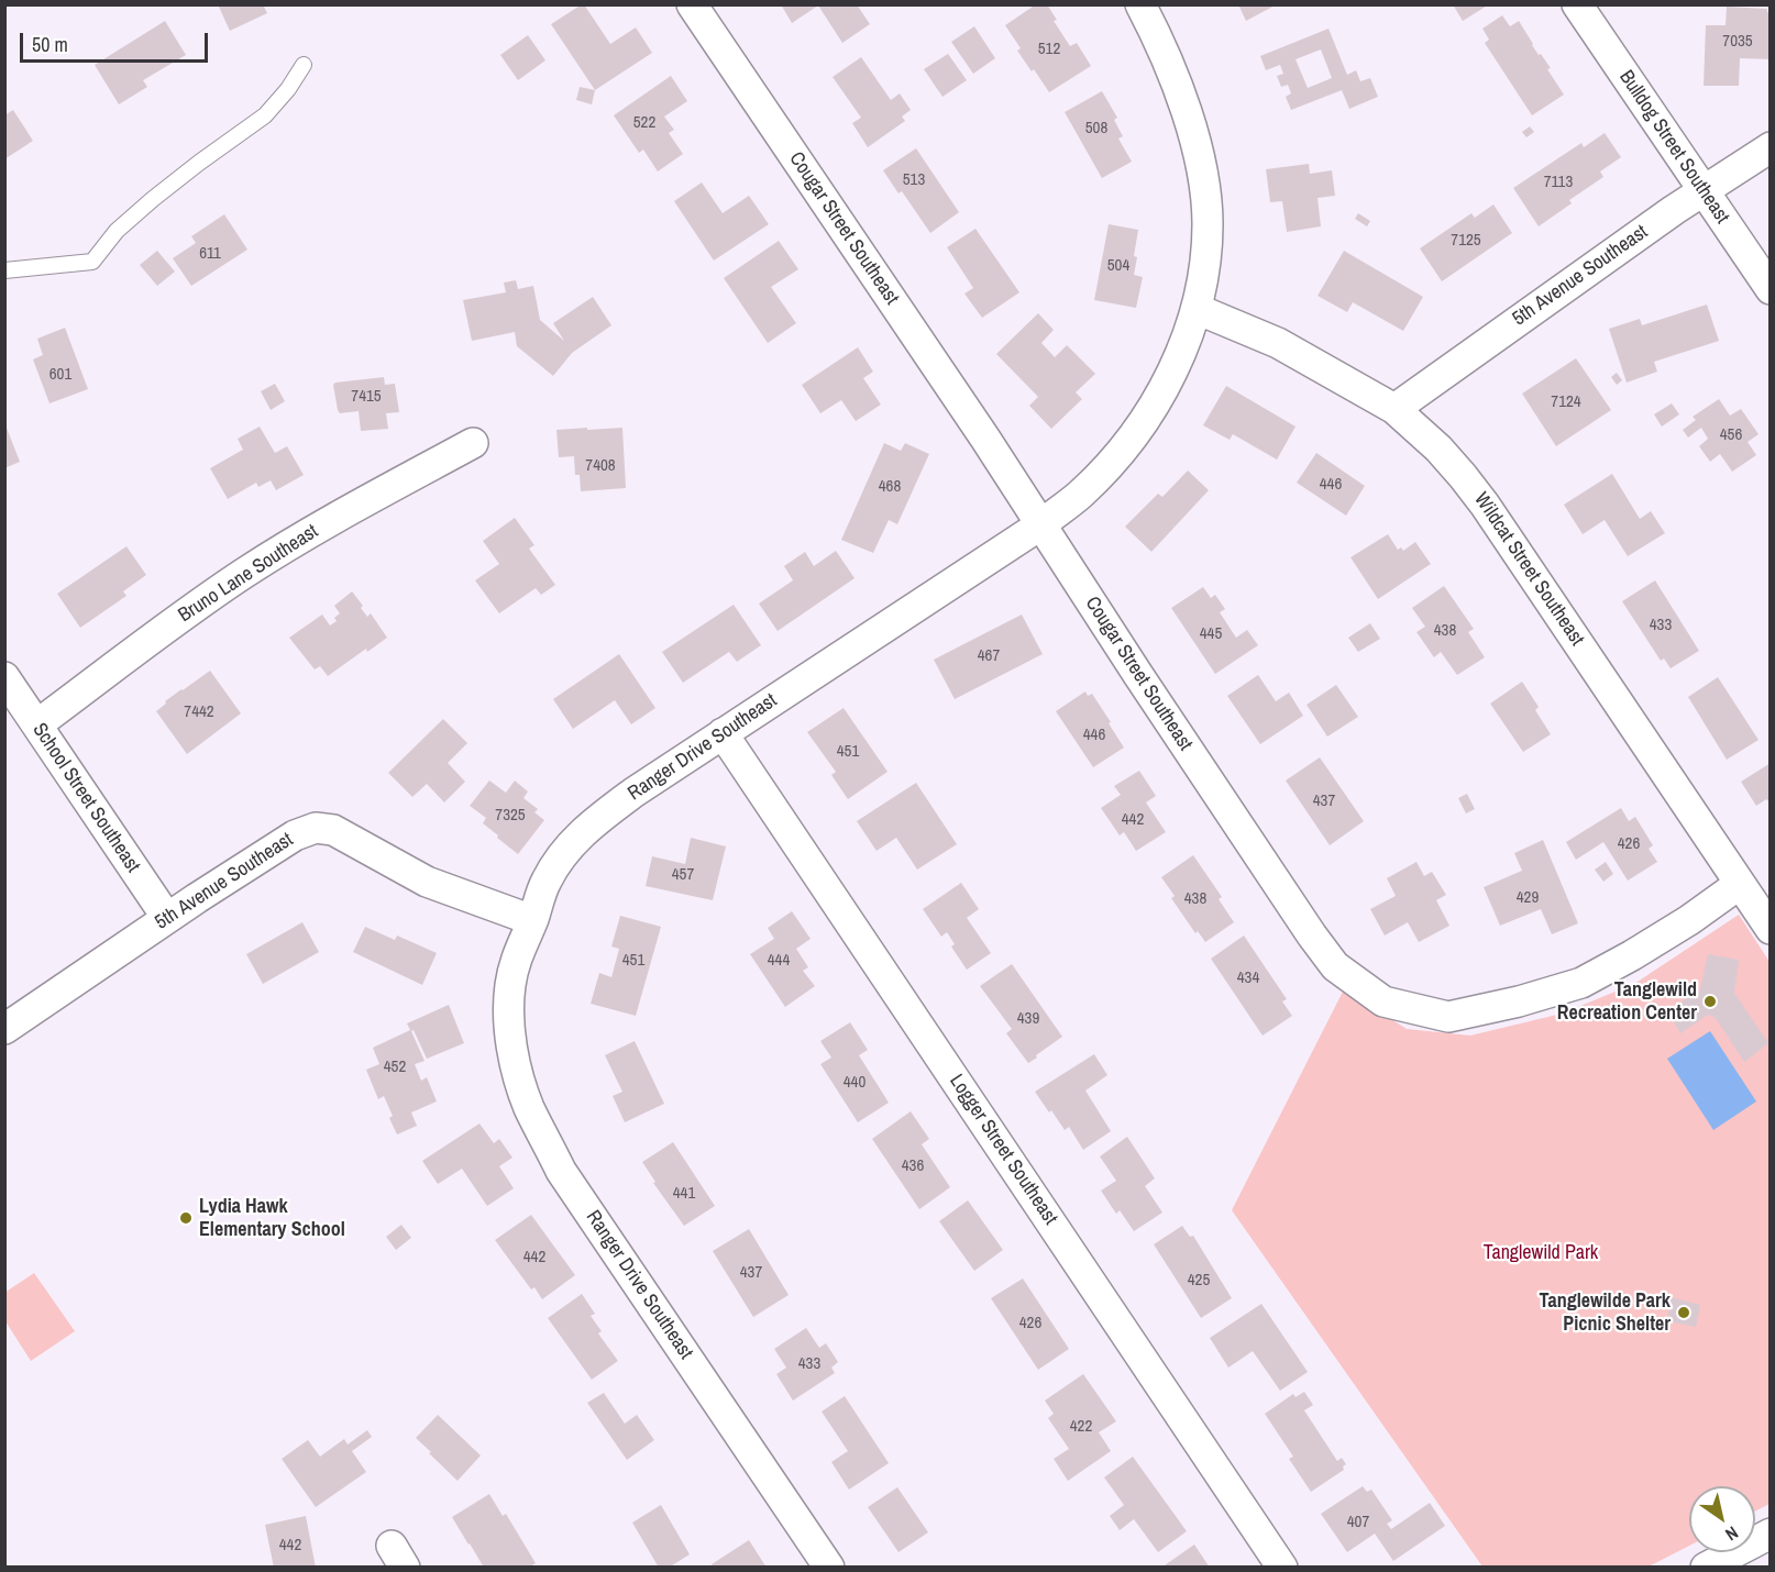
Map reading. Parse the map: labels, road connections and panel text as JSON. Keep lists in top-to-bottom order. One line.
{"streets":{"street":["Bulldog Street Southeast","Cougar Street Southeast","5th Avenue Southeast","Wildcat Street Southeast","Bruno Lane Southeast","Ranger Drive Southeast","School Street Southeast","Logger Street Southeast"]},"crossings":[["Bulldog Street Southeast","5th Avenue Southeast"],["Cougar Street Southeast","Wildcat Street Southeast"],["Cougar Street Southeast","Ranger Drive Southeast"],["5th Avenue Southeast","Wildcat Street Southeast"],["5th Avenue Southeast","Ranger Drive Southeast"],["5th Avenue Southeast","School Street Southeast"],["Wildcat Street Southeast","Ranger Drive Southeast"],["Bruno Lane Southeast","School Street Southeast"],["Ranger Drive Southeast","Logger Street Southeast"]],"parks":["Tanglewild Park"],"places":["Tanglewild Recreation Center","Lydia Hawk Elementary School","Tanglewilde Park Picnic Shelter"],"house_numbers":["7035","512","522","508","513","7113","7125","611","504","601","7415","7124","456","7408","446","468","433","438","445","467","7442","446","451","437","7325","442","426","457","429","438","451","444","434","439","452","440","436","441","442","437","425","426","433","422","407","442"],"scale_bar":"50 m","north":"bottom right"}
